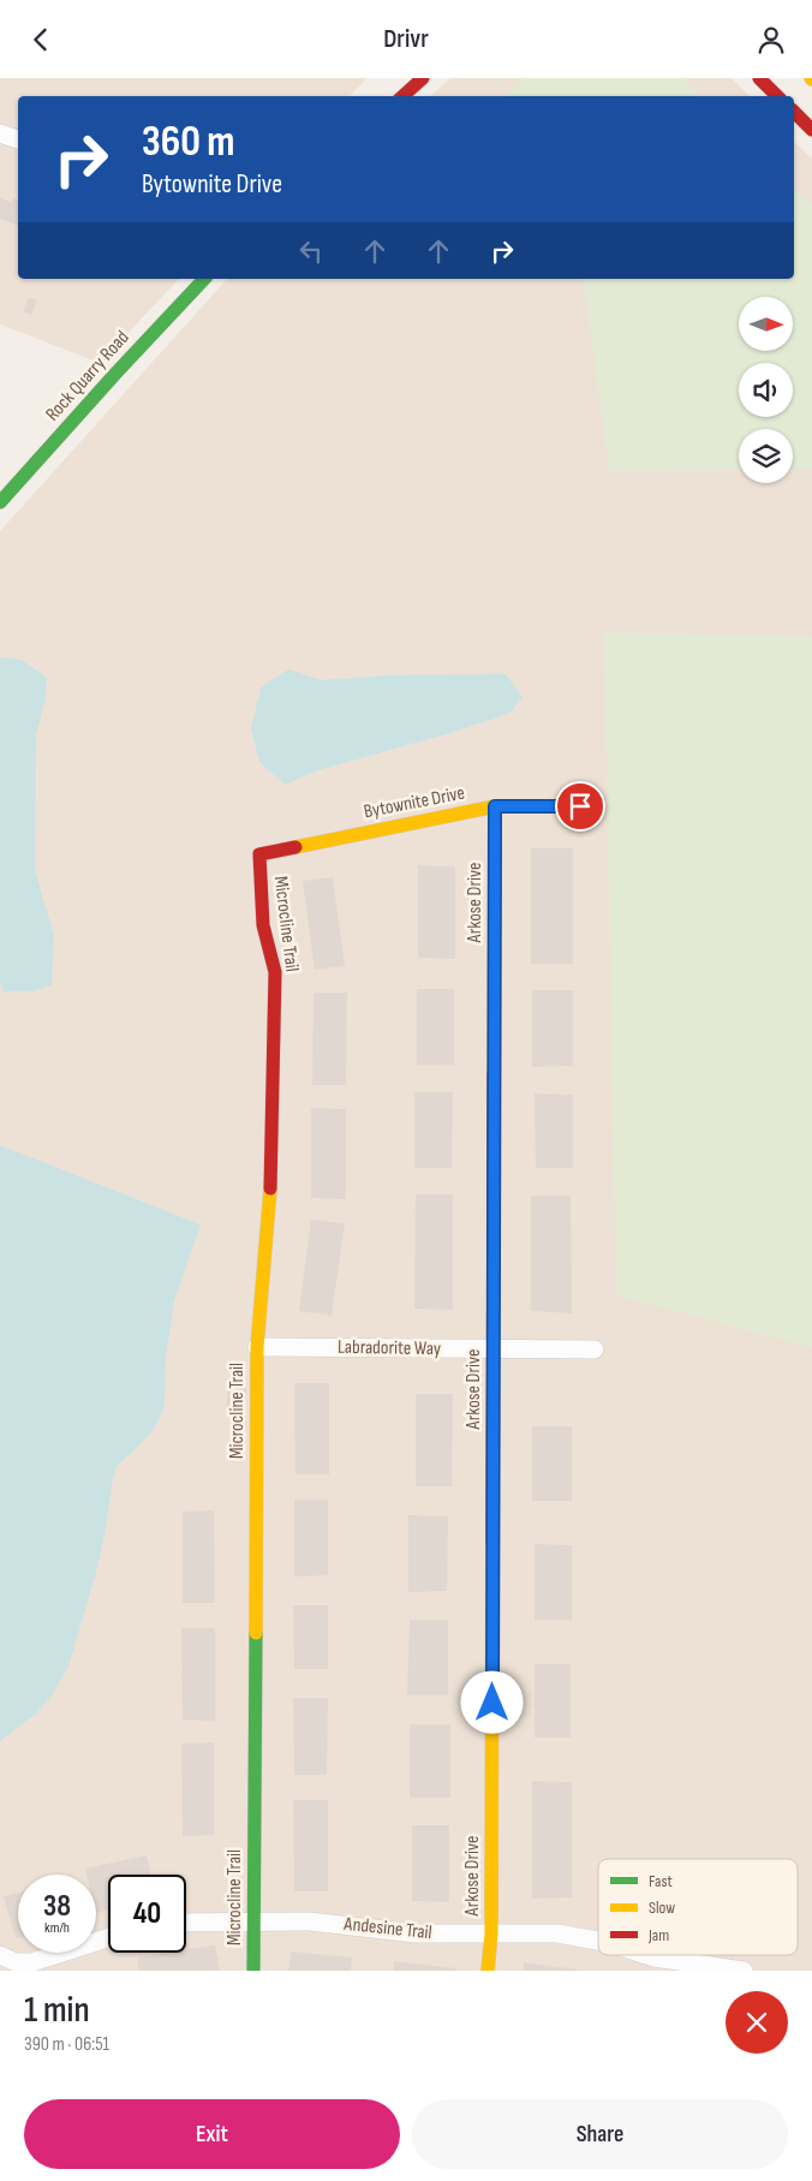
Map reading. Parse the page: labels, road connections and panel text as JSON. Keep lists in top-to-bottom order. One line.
{"streets":{"street":["Rock Quarry Road","Bytownite Drive","Arkose Drive","Microcline Trail","Labradorite Way","Andesine Trail"]},"crossings":[["Bytownite Drive","Arkose Drive"],["Bytownite Drive","Microcline Trail"],["Arkose Drive","Labradorite Way"],["Arkose Drive","Andesine Trail"],["Microcline Trail","Labradorite Way"],["Microcline Trail","Andesine Trail"]],"legend":["Fast","Slow","Jam"],"north":"right","page":{"header":"Drivr","turn":["360 m","Bytownite Drive"],"speed":"38 km/h","limit":"40","heading":["1 min","390 m · 06:51"],"buttons":["Exit","Share"]}}
